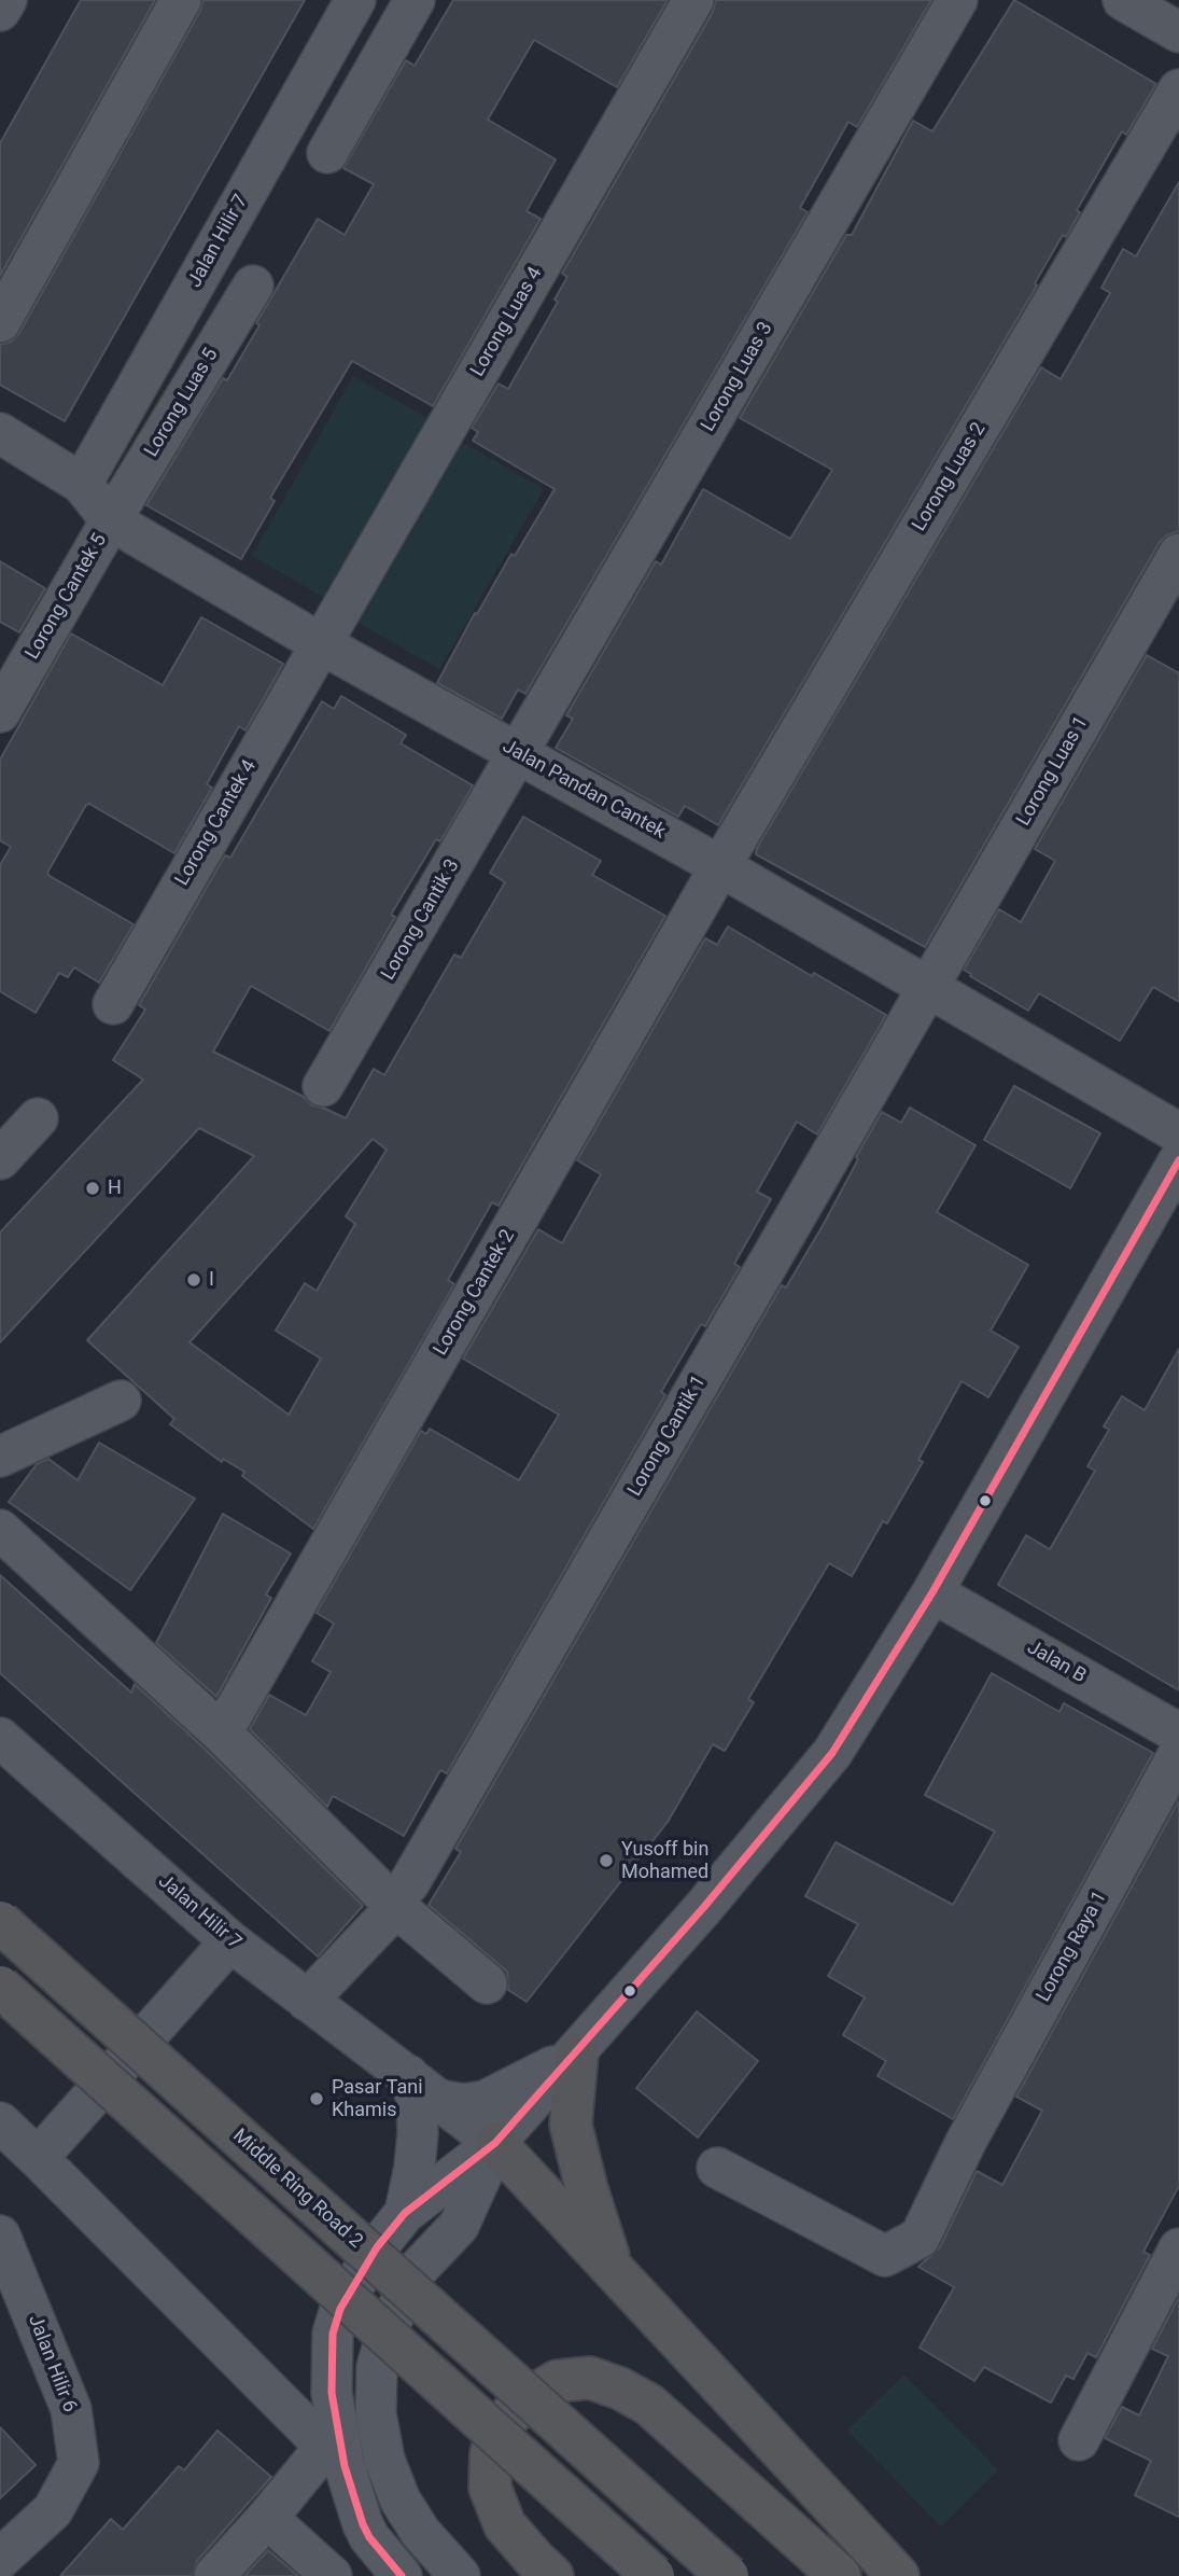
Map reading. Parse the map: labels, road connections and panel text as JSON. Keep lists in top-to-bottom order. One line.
{"streets":{"highway":["Middle Ring Road 2"],"street":["Jalan Hilir 7","Lorong Luas 4","Lorong Luas 3","Lorong Luas 5","Lorong Luas 2","Lorong Cantek 5","Lorong Luas 1","Jalan Pandan Cantek","Lorong Cantek 4","Lorong Cantik 3","Lorong Cantek 2","Lorong Cantik 1","Jalan B","Lorong Raya 1","Jalan Hilir 6"]},"crossings":[["Jalan Hilir 7","Jalan Pandan Cantek"],["Jalan Hilir 7","Lorong Cantik 1"],["Lorong Luas 4","Jalan Pandan Cantek"],["Lorong Luas 4","Lorong Cantek 4"],["Lorong Luas 3","Jalan Pandan Cantek"],["Lorong Luas 3","Lorong Cantik 3"],["Lorong Luas 5","Lorong Cantek 5"],["Lorong Luas 5","Jalan Pandan Cantek"],["Lorong Luas 2","Jalan Pandan Cantek"],["Lorong Luas 2","Lorong Cantek 2"],["Lorong Cantek 5","Jalan Pandan Cantek"],["Lorong Luas 1","Jalan Pandan Cantek"],["Lorong Luas 1","Lorong Cantik 1"],["Jalan Pandan Cantek","Lorong Cantek 4"],["Jalan Pandan Cantek","Lorong Cantik 3"],["Jalan Pandan Cantek","Lorong Cantek 2"],["Jalan Pandan Cantek","Lorong Cantik 1"]],"places":["H","I","Yusoff bin Mohamed","Pasar Tani Khamis"]}
